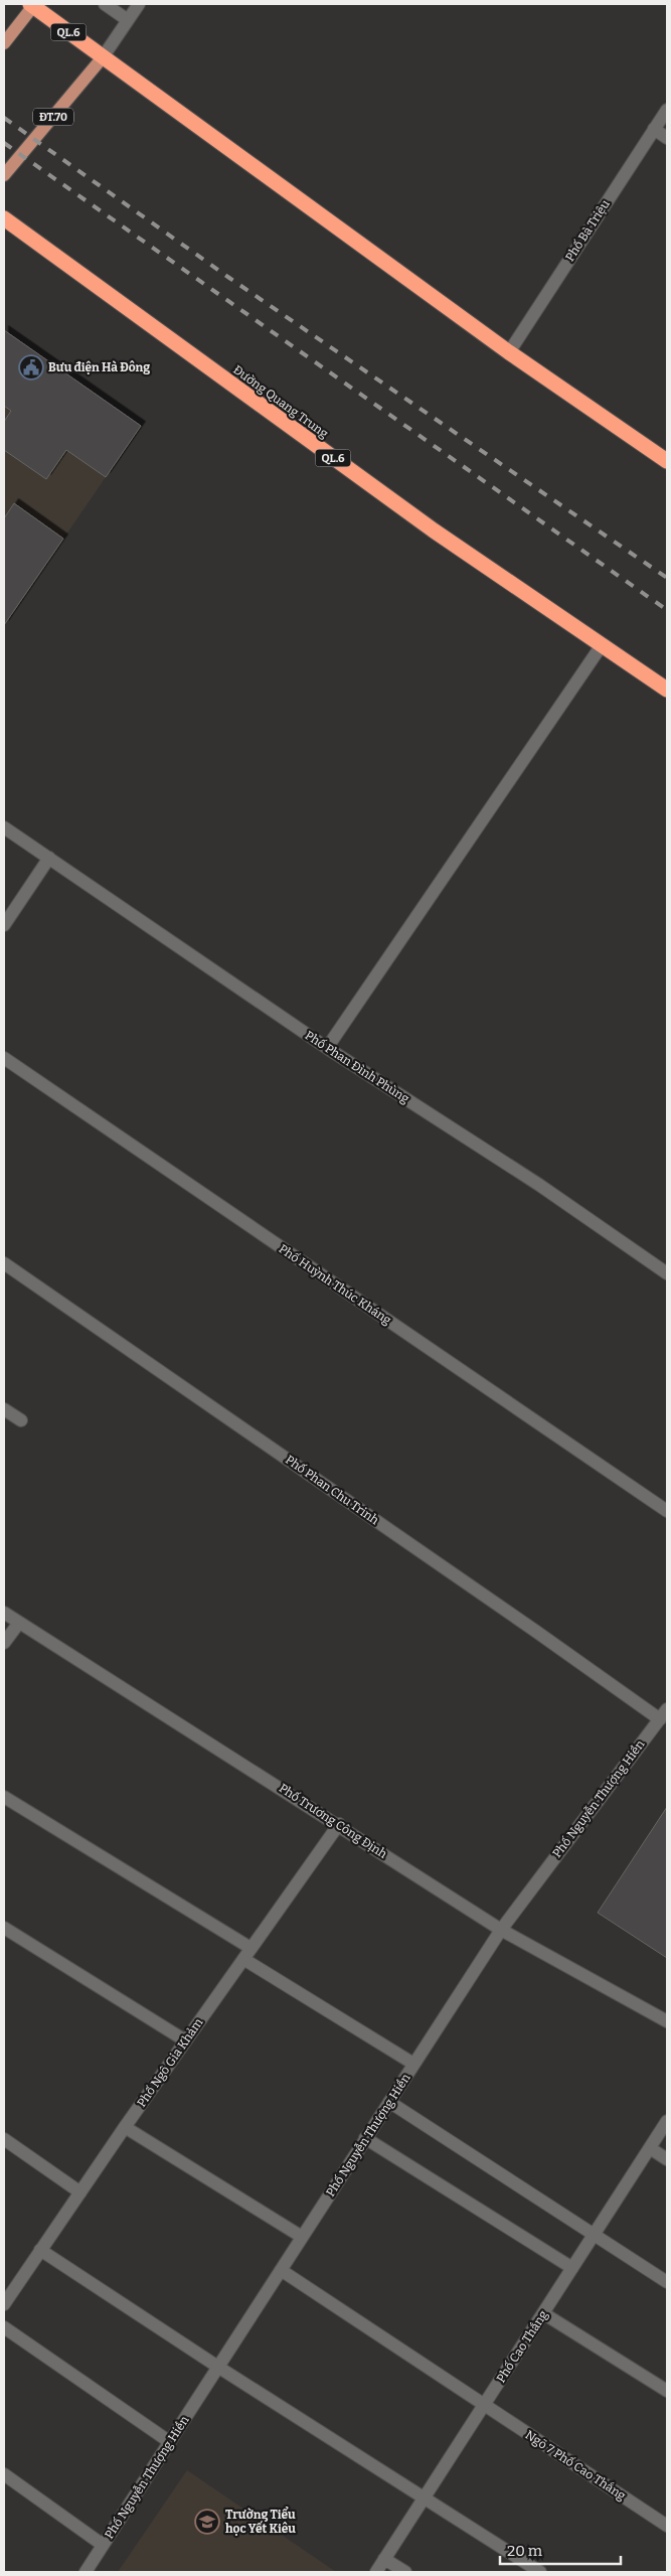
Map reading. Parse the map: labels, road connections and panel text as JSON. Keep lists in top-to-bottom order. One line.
{"streets":{"highway":["QL.6","Đường Quang Trung"],"main road":["ĐT.70"],"street":["Phố Bà Triệu","Phố Phan Đình Phùng","Phố Huỳnh Thúc Kháng","Phố Phan Chu Trinh","Phố Nguyễn Thượng Hiền","Phố Trương Công Định","Phố Ngô Gia Khảm","Phố Cao Thắng","Ngõ 7 Phố Cao Thắng"]},"crossings":[["QL.6","ĐT.70"],["QL.6","Phố Bà Triệu"],["Phố Phan Chu Trinh","Phố Nguyễn Thượng Hiền"],["Phố Nguyễn Thượng Hiền","Phố Trương Công Định"],["Phố Nguyễn Thượng Hiền","Ngõ 7 Phố Cao Thắng"],["Phố Trương Công Định","Phố Ngô Gia Khảm"],["Phố Cao Thắng","Ngõ 7 Phố Cao Thắng"]],"places":{"public building":["Bưu điện Hà Đông"],"school or university":["Trường Tiểu học Yết Kiêu"]},"scale_bar":"20 m"}
